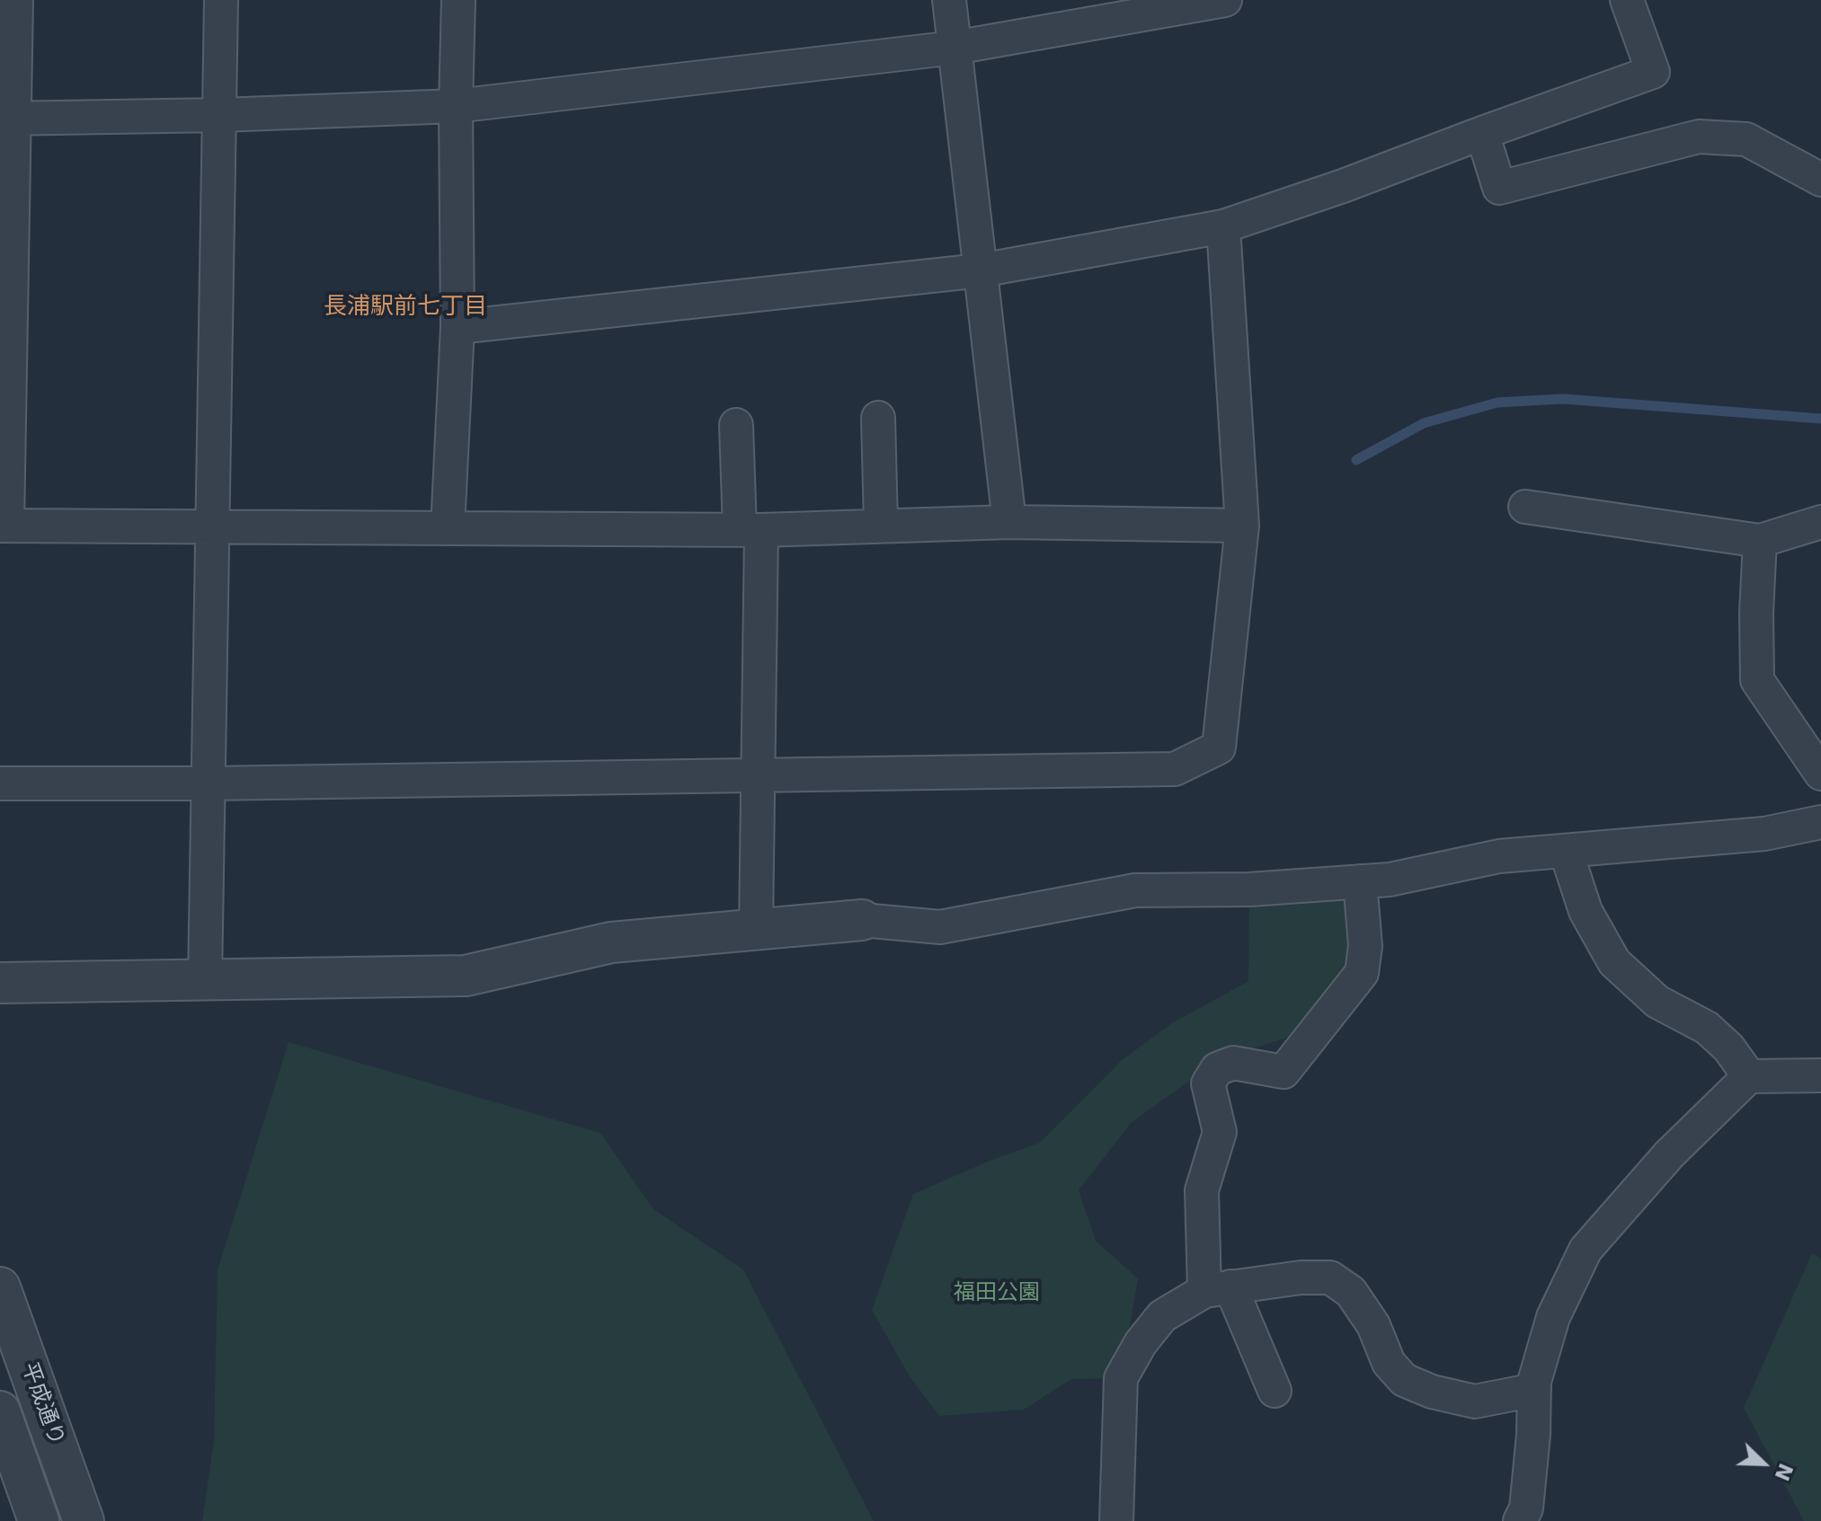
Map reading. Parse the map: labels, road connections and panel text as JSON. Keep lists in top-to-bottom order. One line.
{"streets":{"street":["平成通り"]},"districts":["長浦駅前七丁目"],"parks":["福田公園"],"north":"bottom right"}
